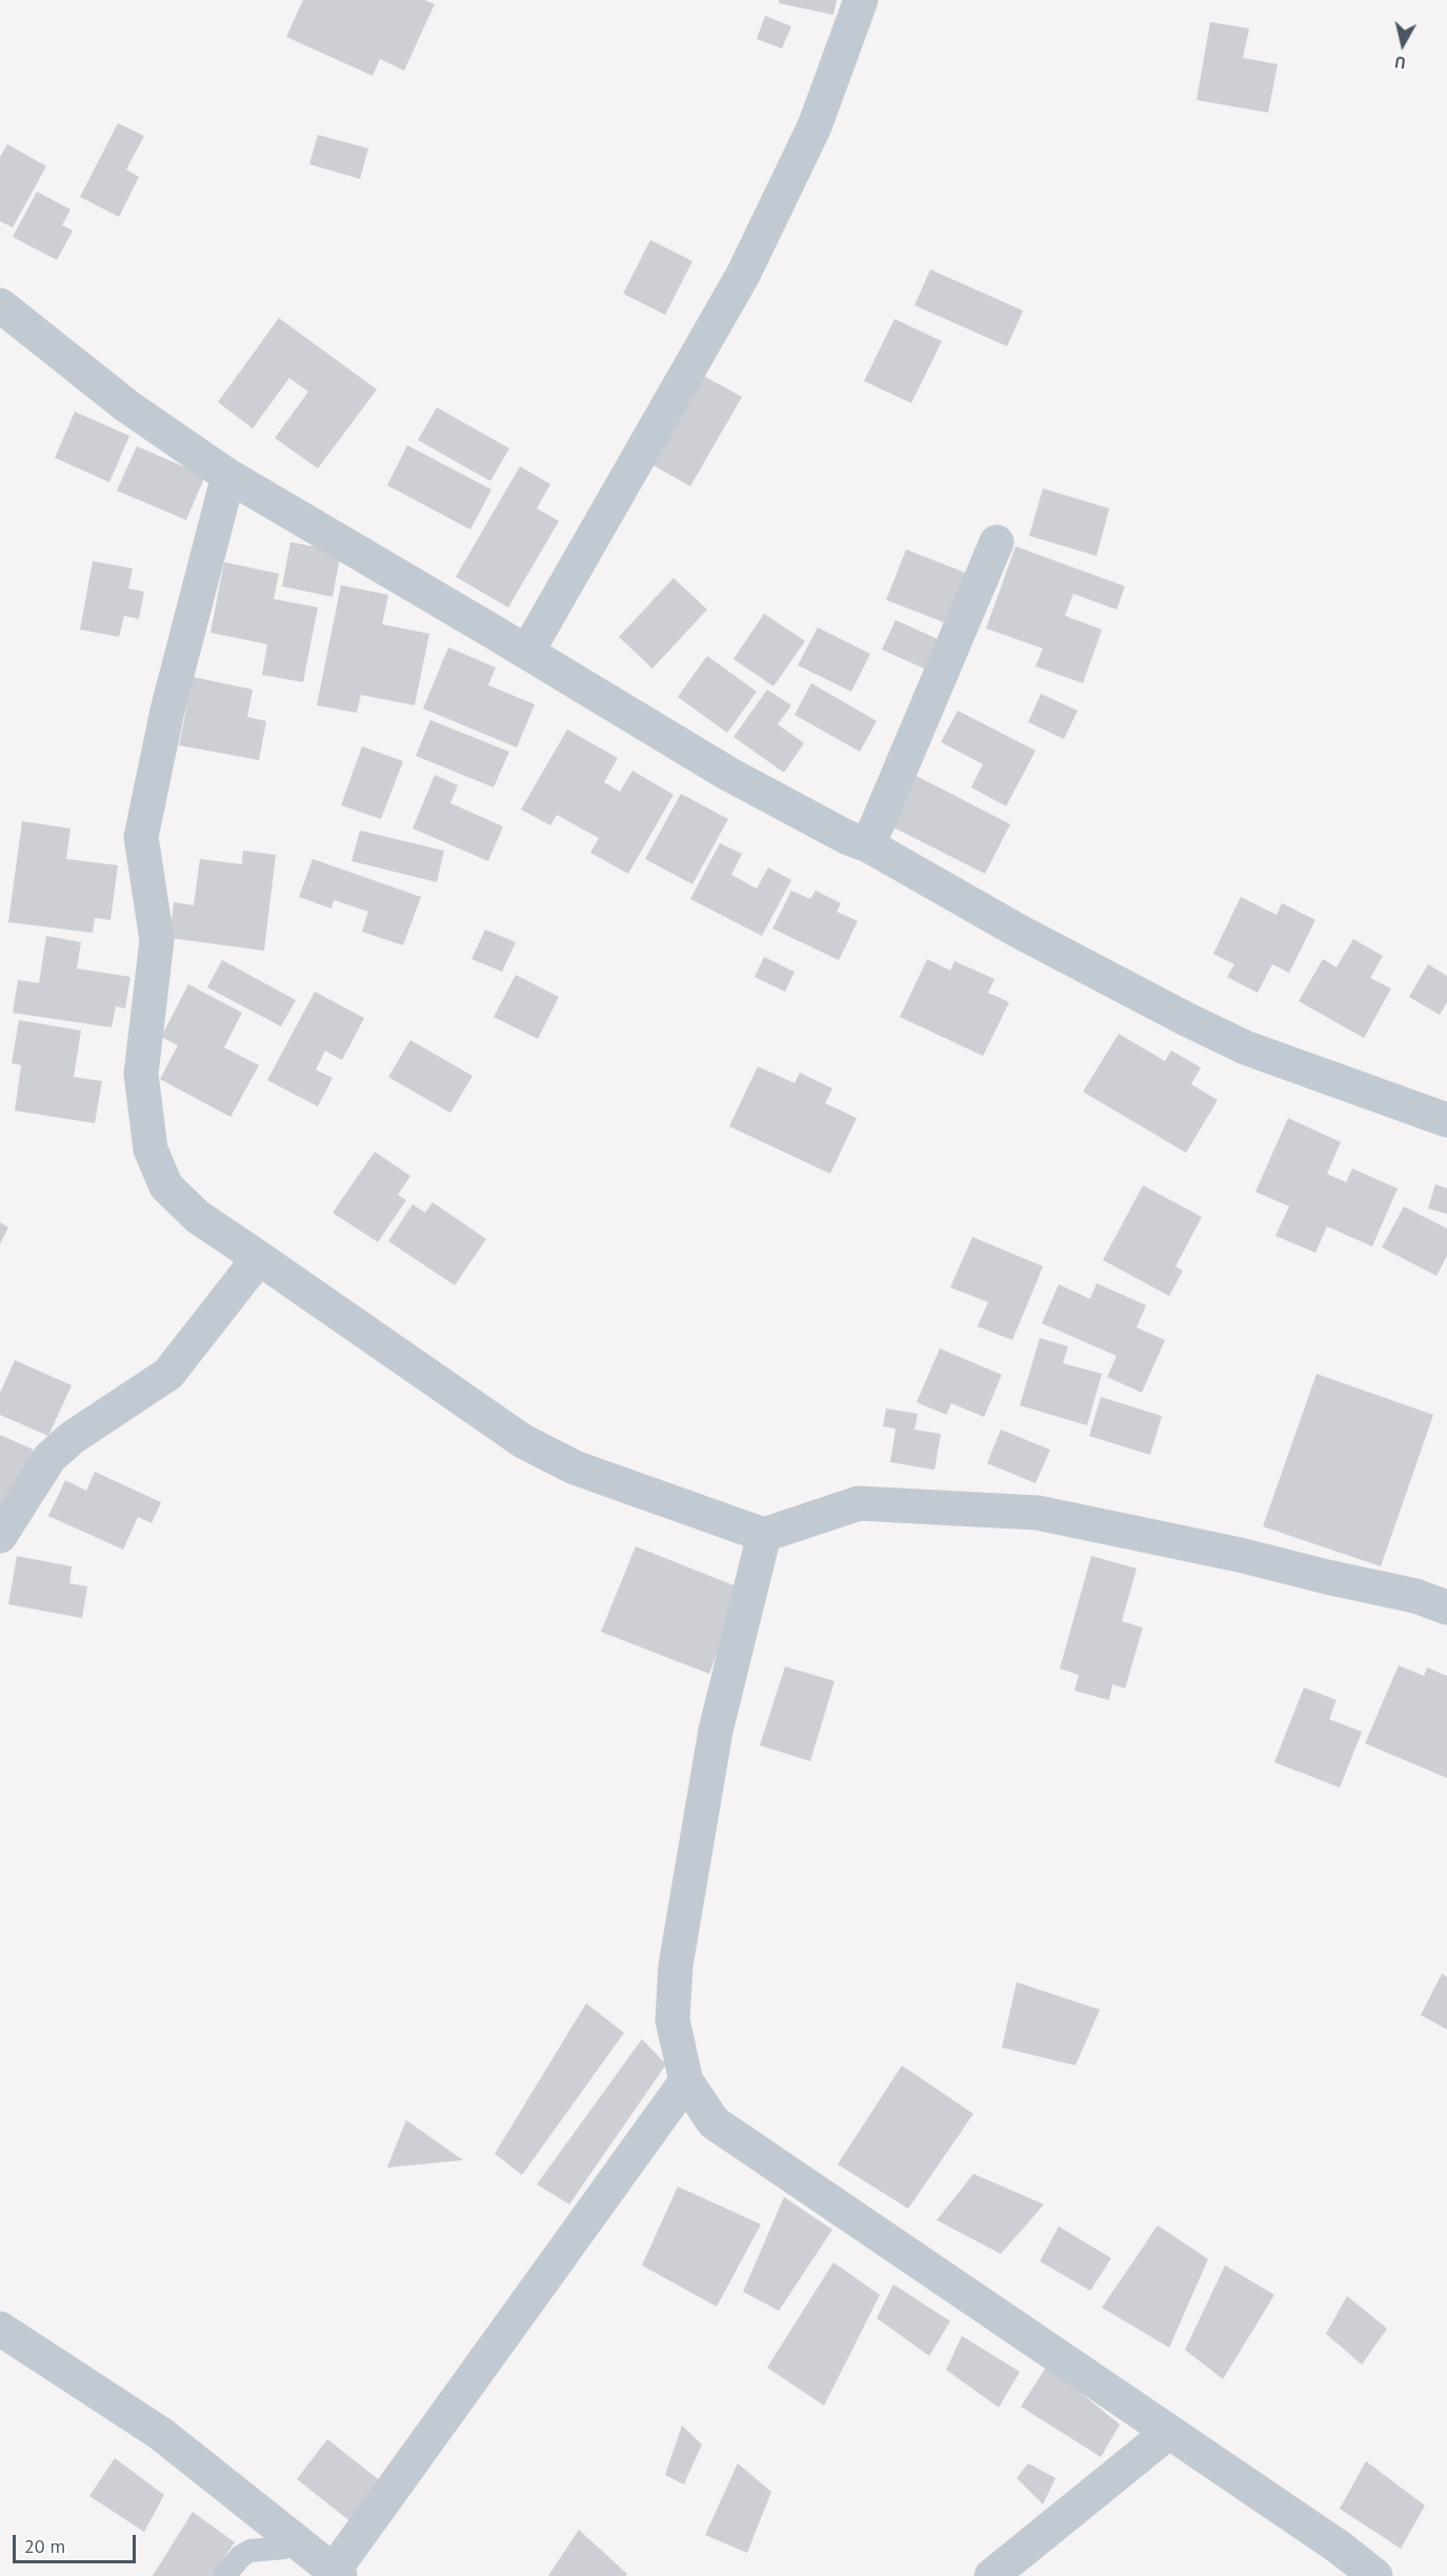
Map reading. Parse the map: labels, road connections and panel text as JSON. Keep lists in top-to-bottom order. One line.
{"scale_bar":"20 m","north":"bottom"}
